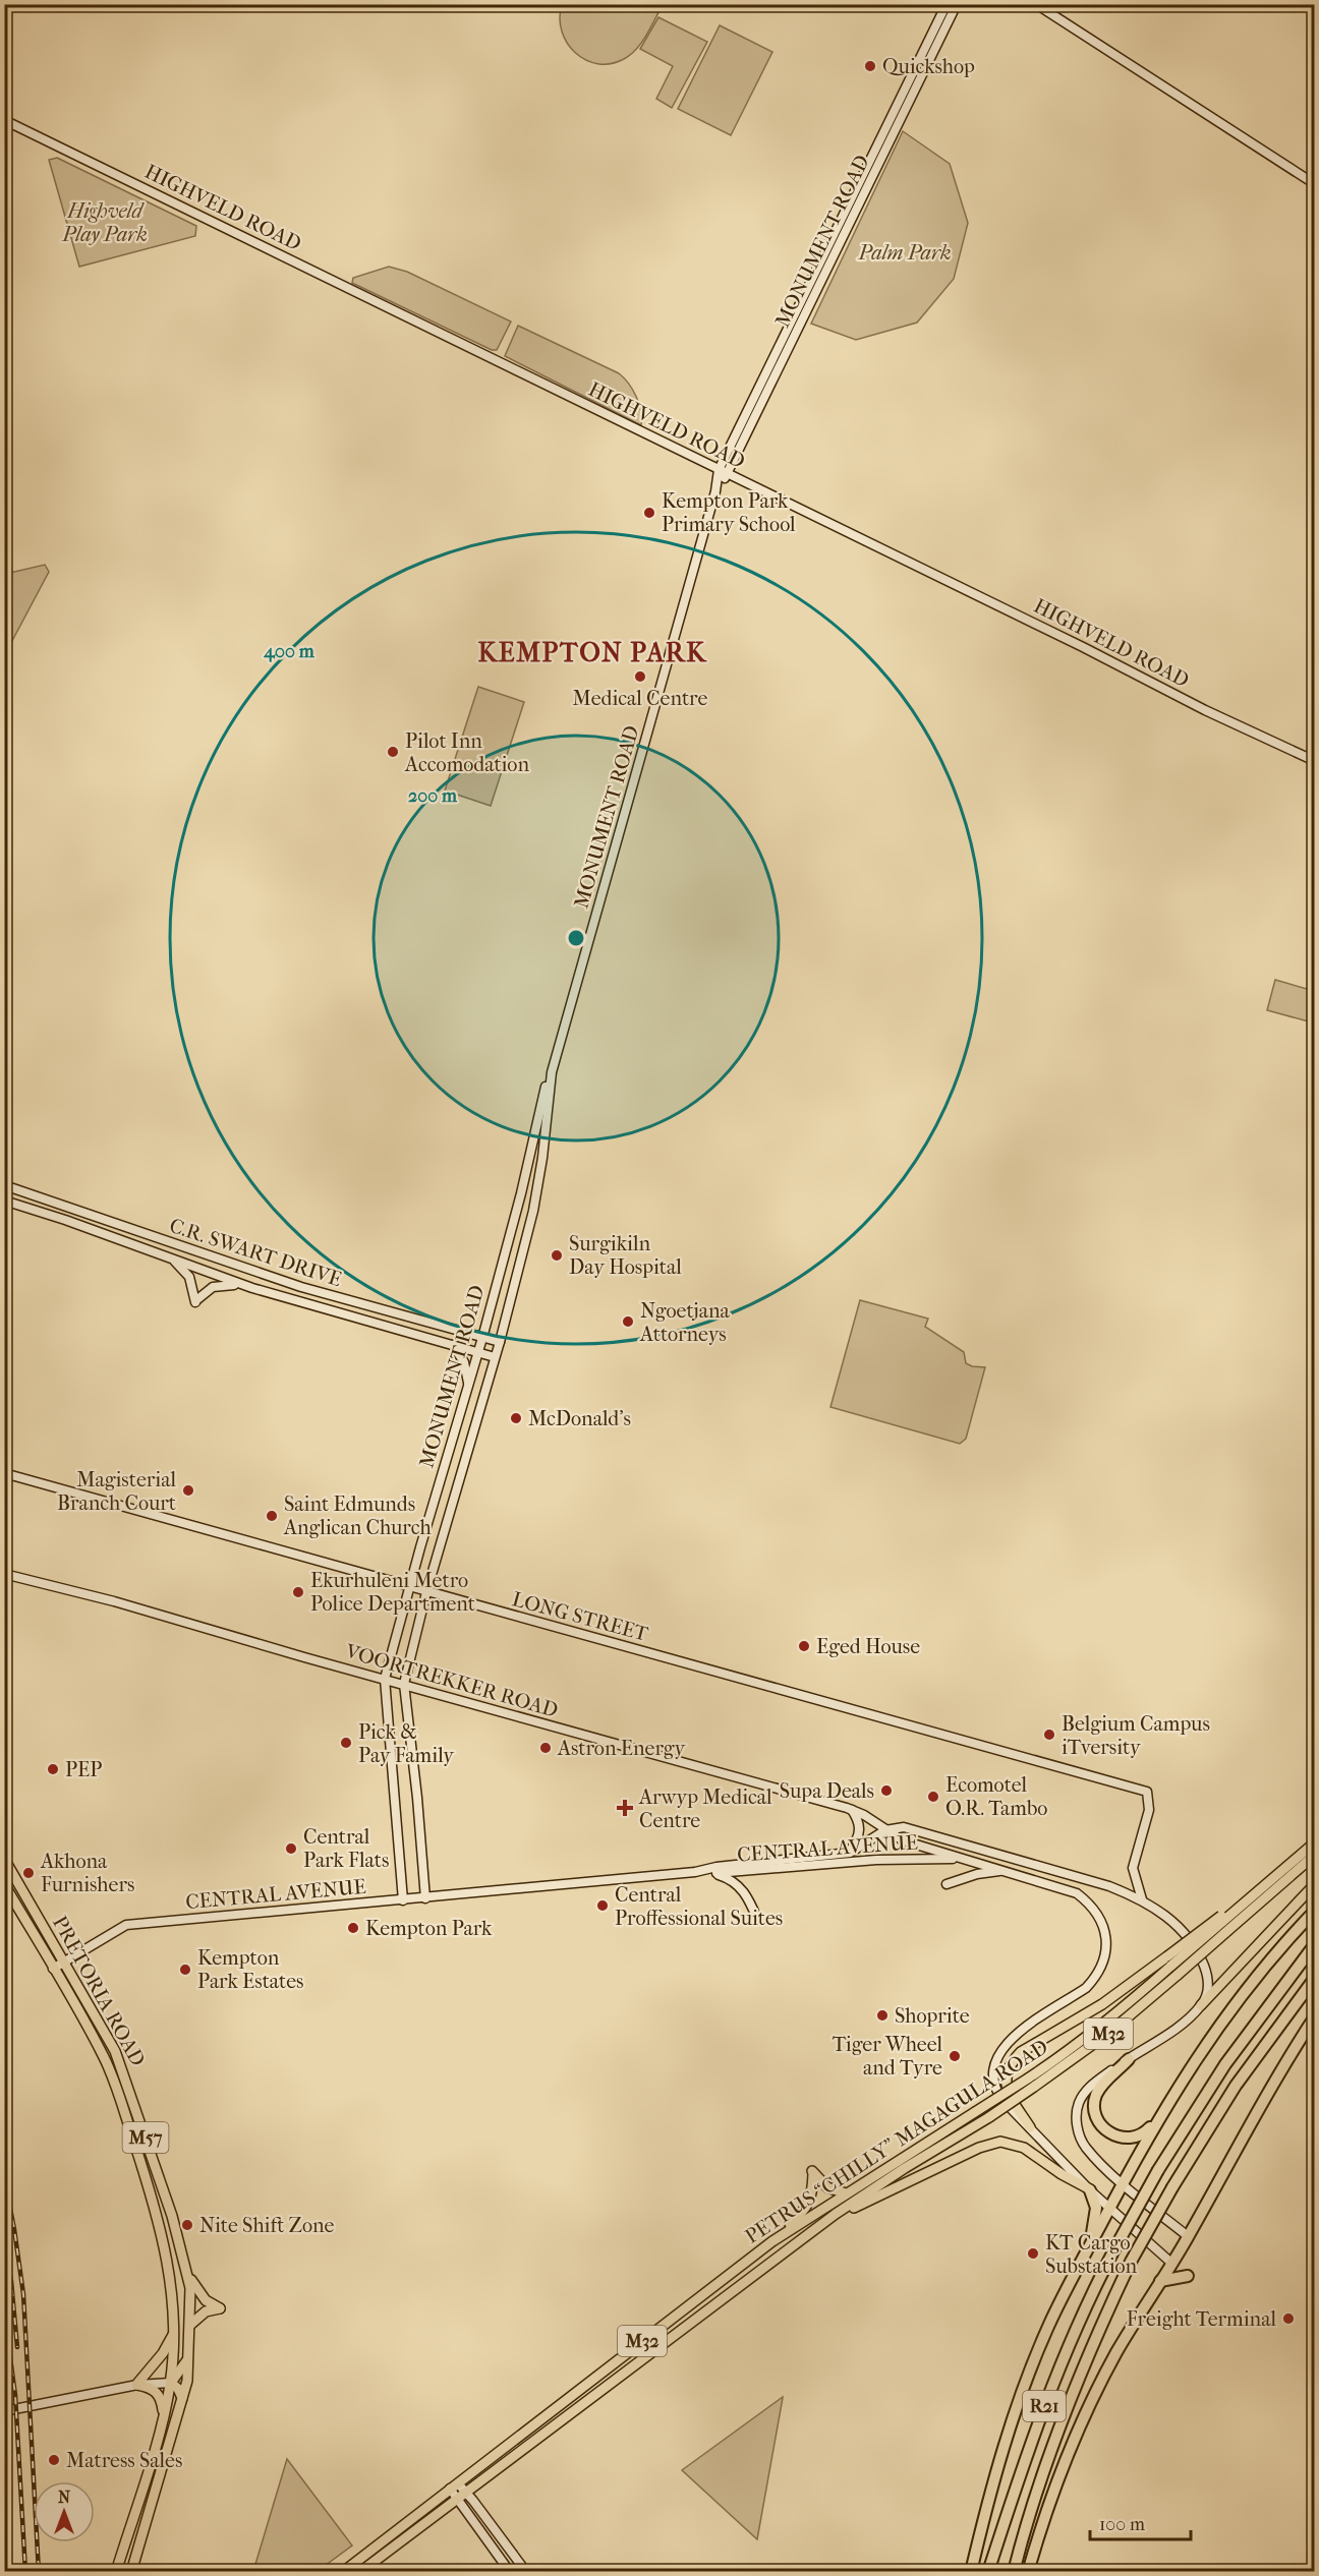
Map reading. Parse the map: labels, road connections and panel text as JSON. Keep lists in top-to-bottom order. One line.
{"streets":{"highway":["R21"],"main road":["HIGHVELD ROAD","MONUMENT ROAD","C.R. SWART DRIVE","LONG STREET","VOORTREKKER ROAD","CENTRAL AVENUE","PRETORIA ROAD","M32","M57","PETRUS “CHILLY” MAGAGULA ROAD"]},"crossings":[["HIGHVELD ROAD","MONUMENT ROAD"],["MONUMENT ROAD","C.R. SWART DRIVE"],["MONUMENT ROAD","LONG STREET"],["MONUMENT ROAD","VOORTREKKER ROAD"],["MONUMENT ROAD","CENTRAL AVENUE"],["VOORTREKKER ROAD","CENTRAL AVENUE"],["CENTRAL AVENUE","PRETORIA ROAD"]],"districts":["KEMPTON PARK"],"parks":["Highveld Play Park","Palm Park"],"places":{"other":["Quickshop","Kempton Park Primary School","Medical Centre","Pilot Inn Accomodation","Surgikiln Day Hospital","Ngoetjana Attorneys","McDonald's","Magisterial Branch Court","Saint Edmunds Anglican Church","Ekurhuleni Metro Police Department","Eged House","Belgium Campus iTversity","Pick & Pay Family","Astron Energy","PEP","Supa Deals","Ecomotel O.R. Tambo","Central Park Flats","Akhona Furnishers","Central Proffessional Suites","Kempton Park","Kempton Park Estates","Shoprite","Tiger Wheel and Tyre","Nite Shift Zone","KT Cargo Substation","Freight Terminal","Matress Sales"],"health":["Arwyp Medical Centre"]},"scale_bar":"100 m","north":"top","rings":["400 m","200 m"]}
